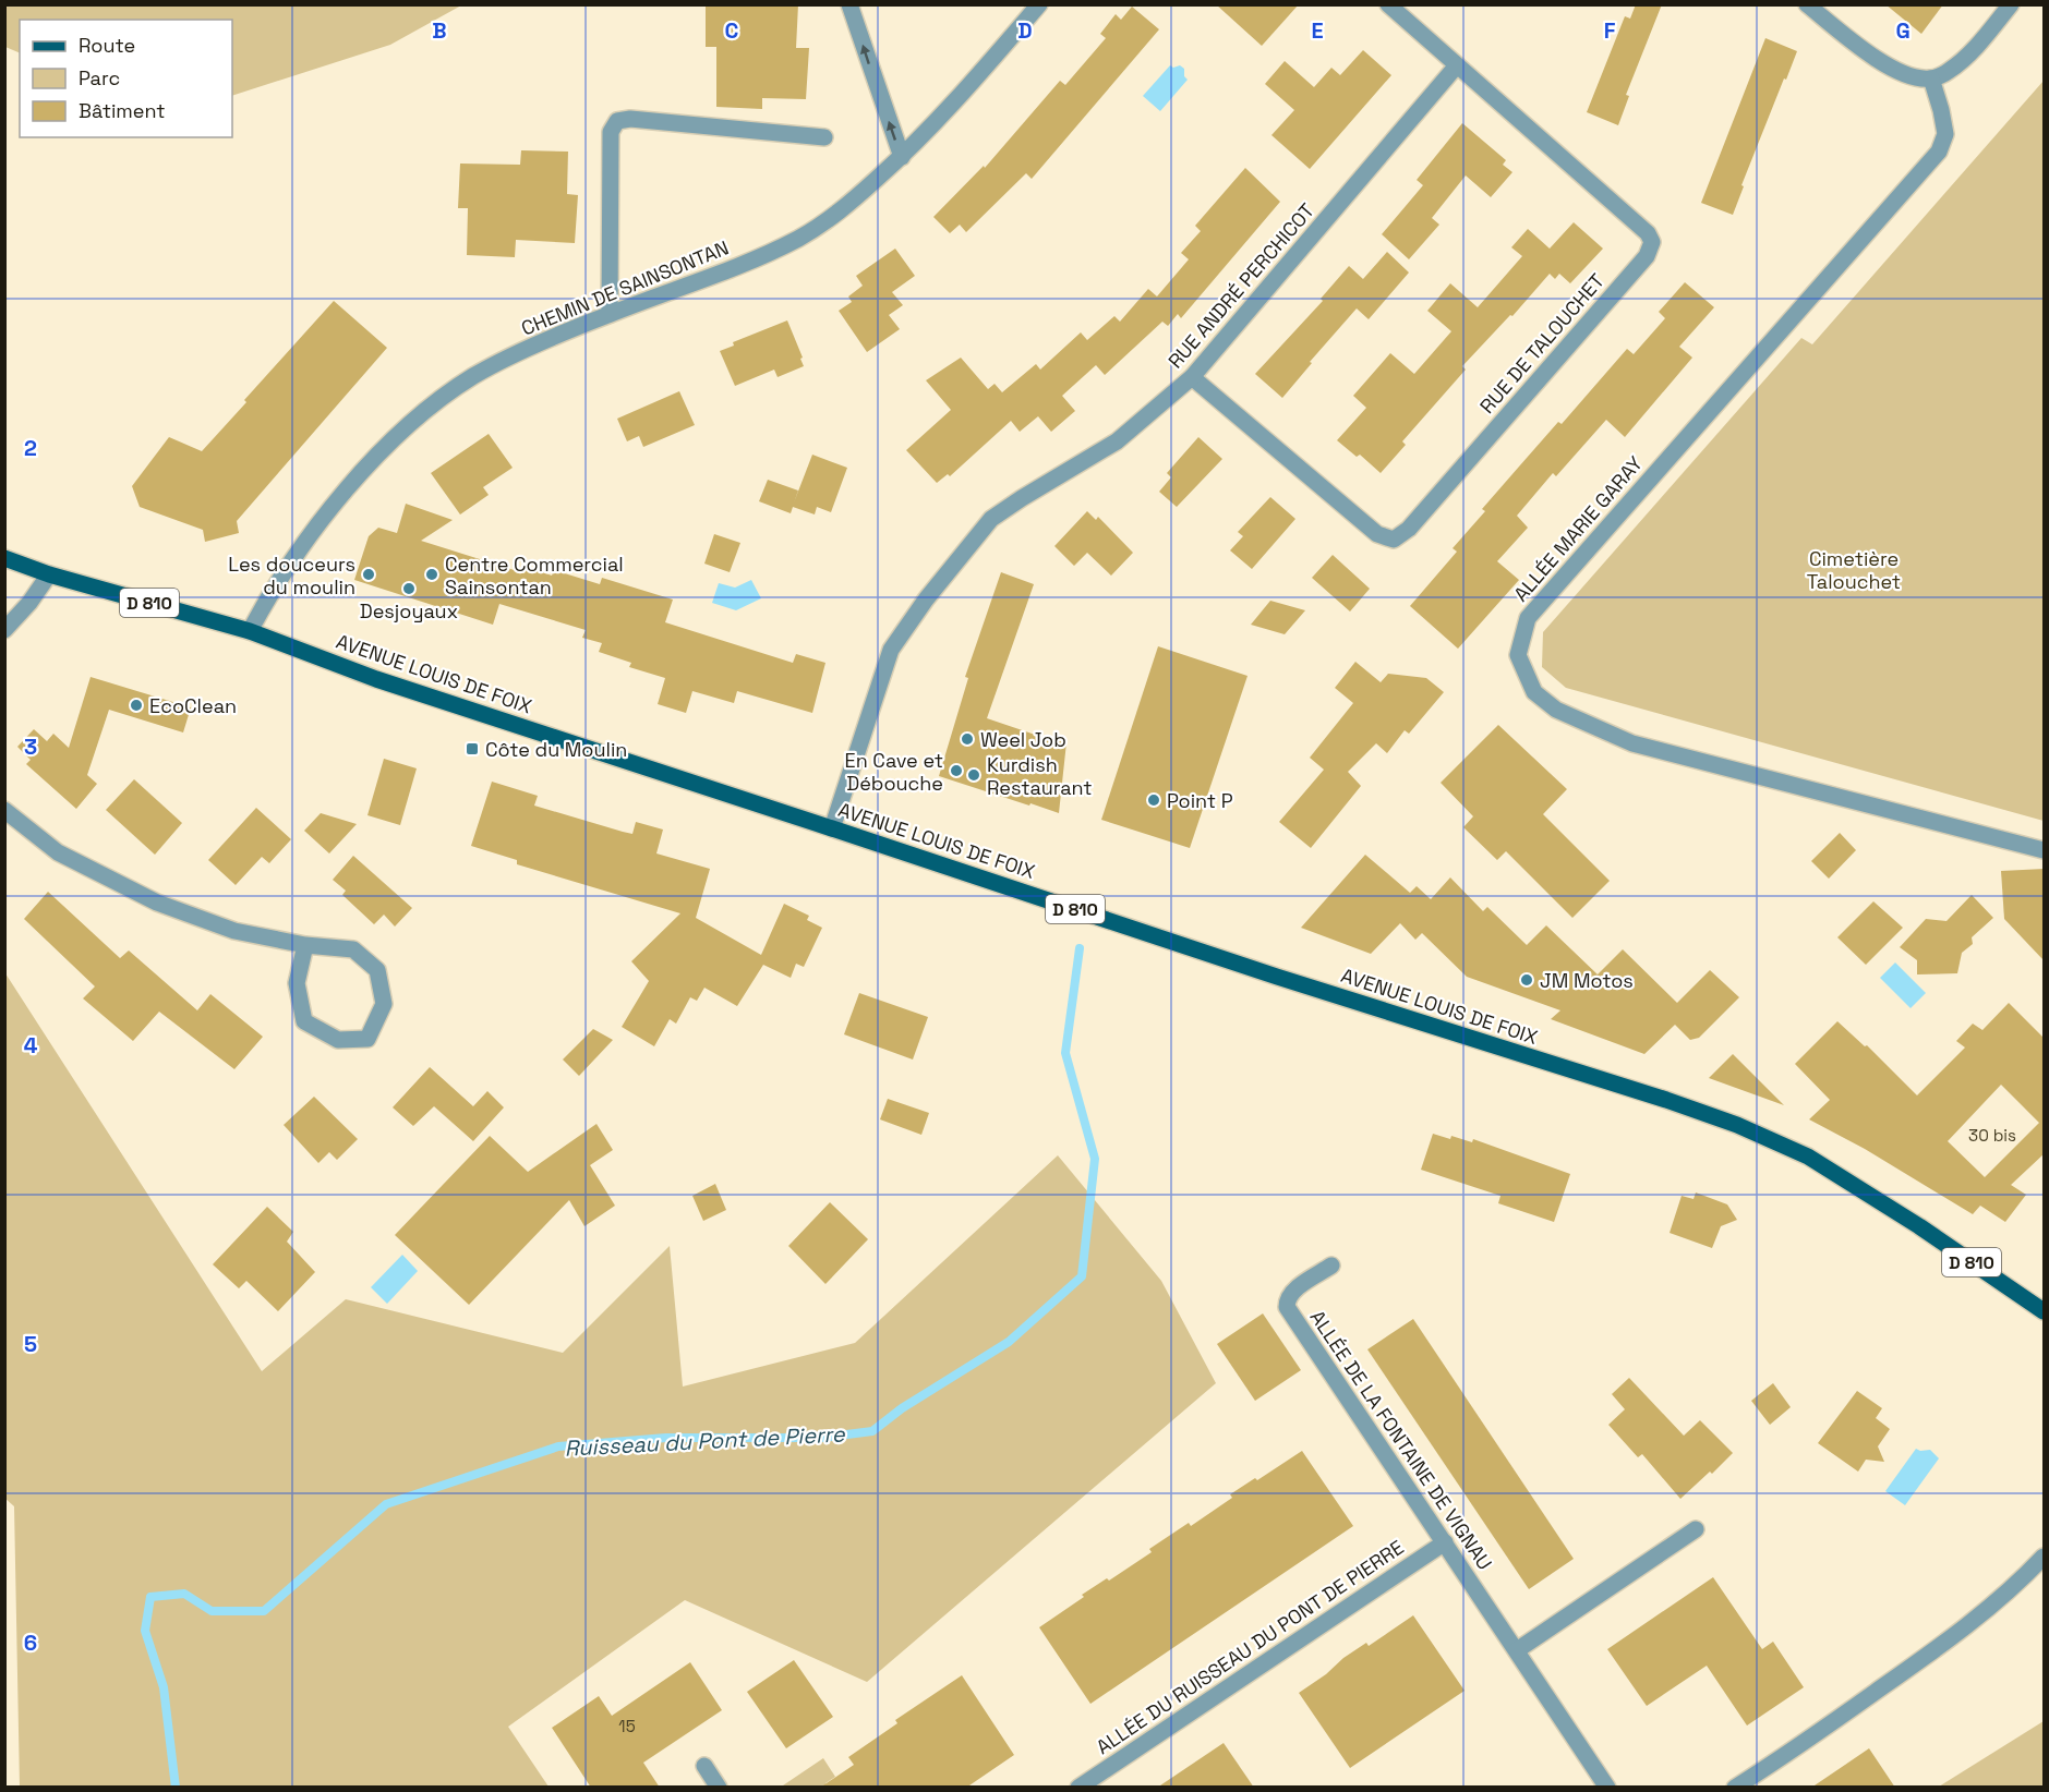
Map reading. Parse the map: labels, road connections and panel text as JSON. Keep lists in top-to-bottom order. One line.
{"streets":{"main road":["D 810","AVENUE LOUIS DE FOIX"],"street":["RUE ANDRÉ PERCHICOT","CHEMIN DE SAINSONTAN","RUE DE TALOUCHET","ALLÉE MARIE GARAY","ALLÉE DE LA FONTAINE DE VIGNAU","ALLÉE DU RUISSEAU DU PONT DE PIERRE"]},"crossings":[["RUE ANDRÉ PERCHICOT","RUE DE TALOUCHET"],["RUE ANDRÉ PERCHICOT","AVENUE LOUIS DE FOIX"],["CHEMIN DE SAINSONTAN","AVENUE LOUIS DE FOIX"],["ALLÉE DE LA FONTAINE DE VIGNAU","ALLÉE DU RUISSEAU DU PONT DE PIERRE"]],"water":["Ruisseau du Pont de Pierre"],"parks":["Cimetière Talouchet"],"places":{"other":["Les douceurs du moulin","Centre Commercial Sainsontan","Desjoyaux","EcoClean","Weel Job","En Cave et Débouche","Kurdish Restaurant","Point P","JM Motos"],"transit":["Côte du Moulin"]},"house_numbers":["30 bis","15"],"legend":["Route","Parc","Bâtiment"],"grid":{"columns":["B","C","D","E","F","G"],"rows":["2","3","4","5","6"]}}
